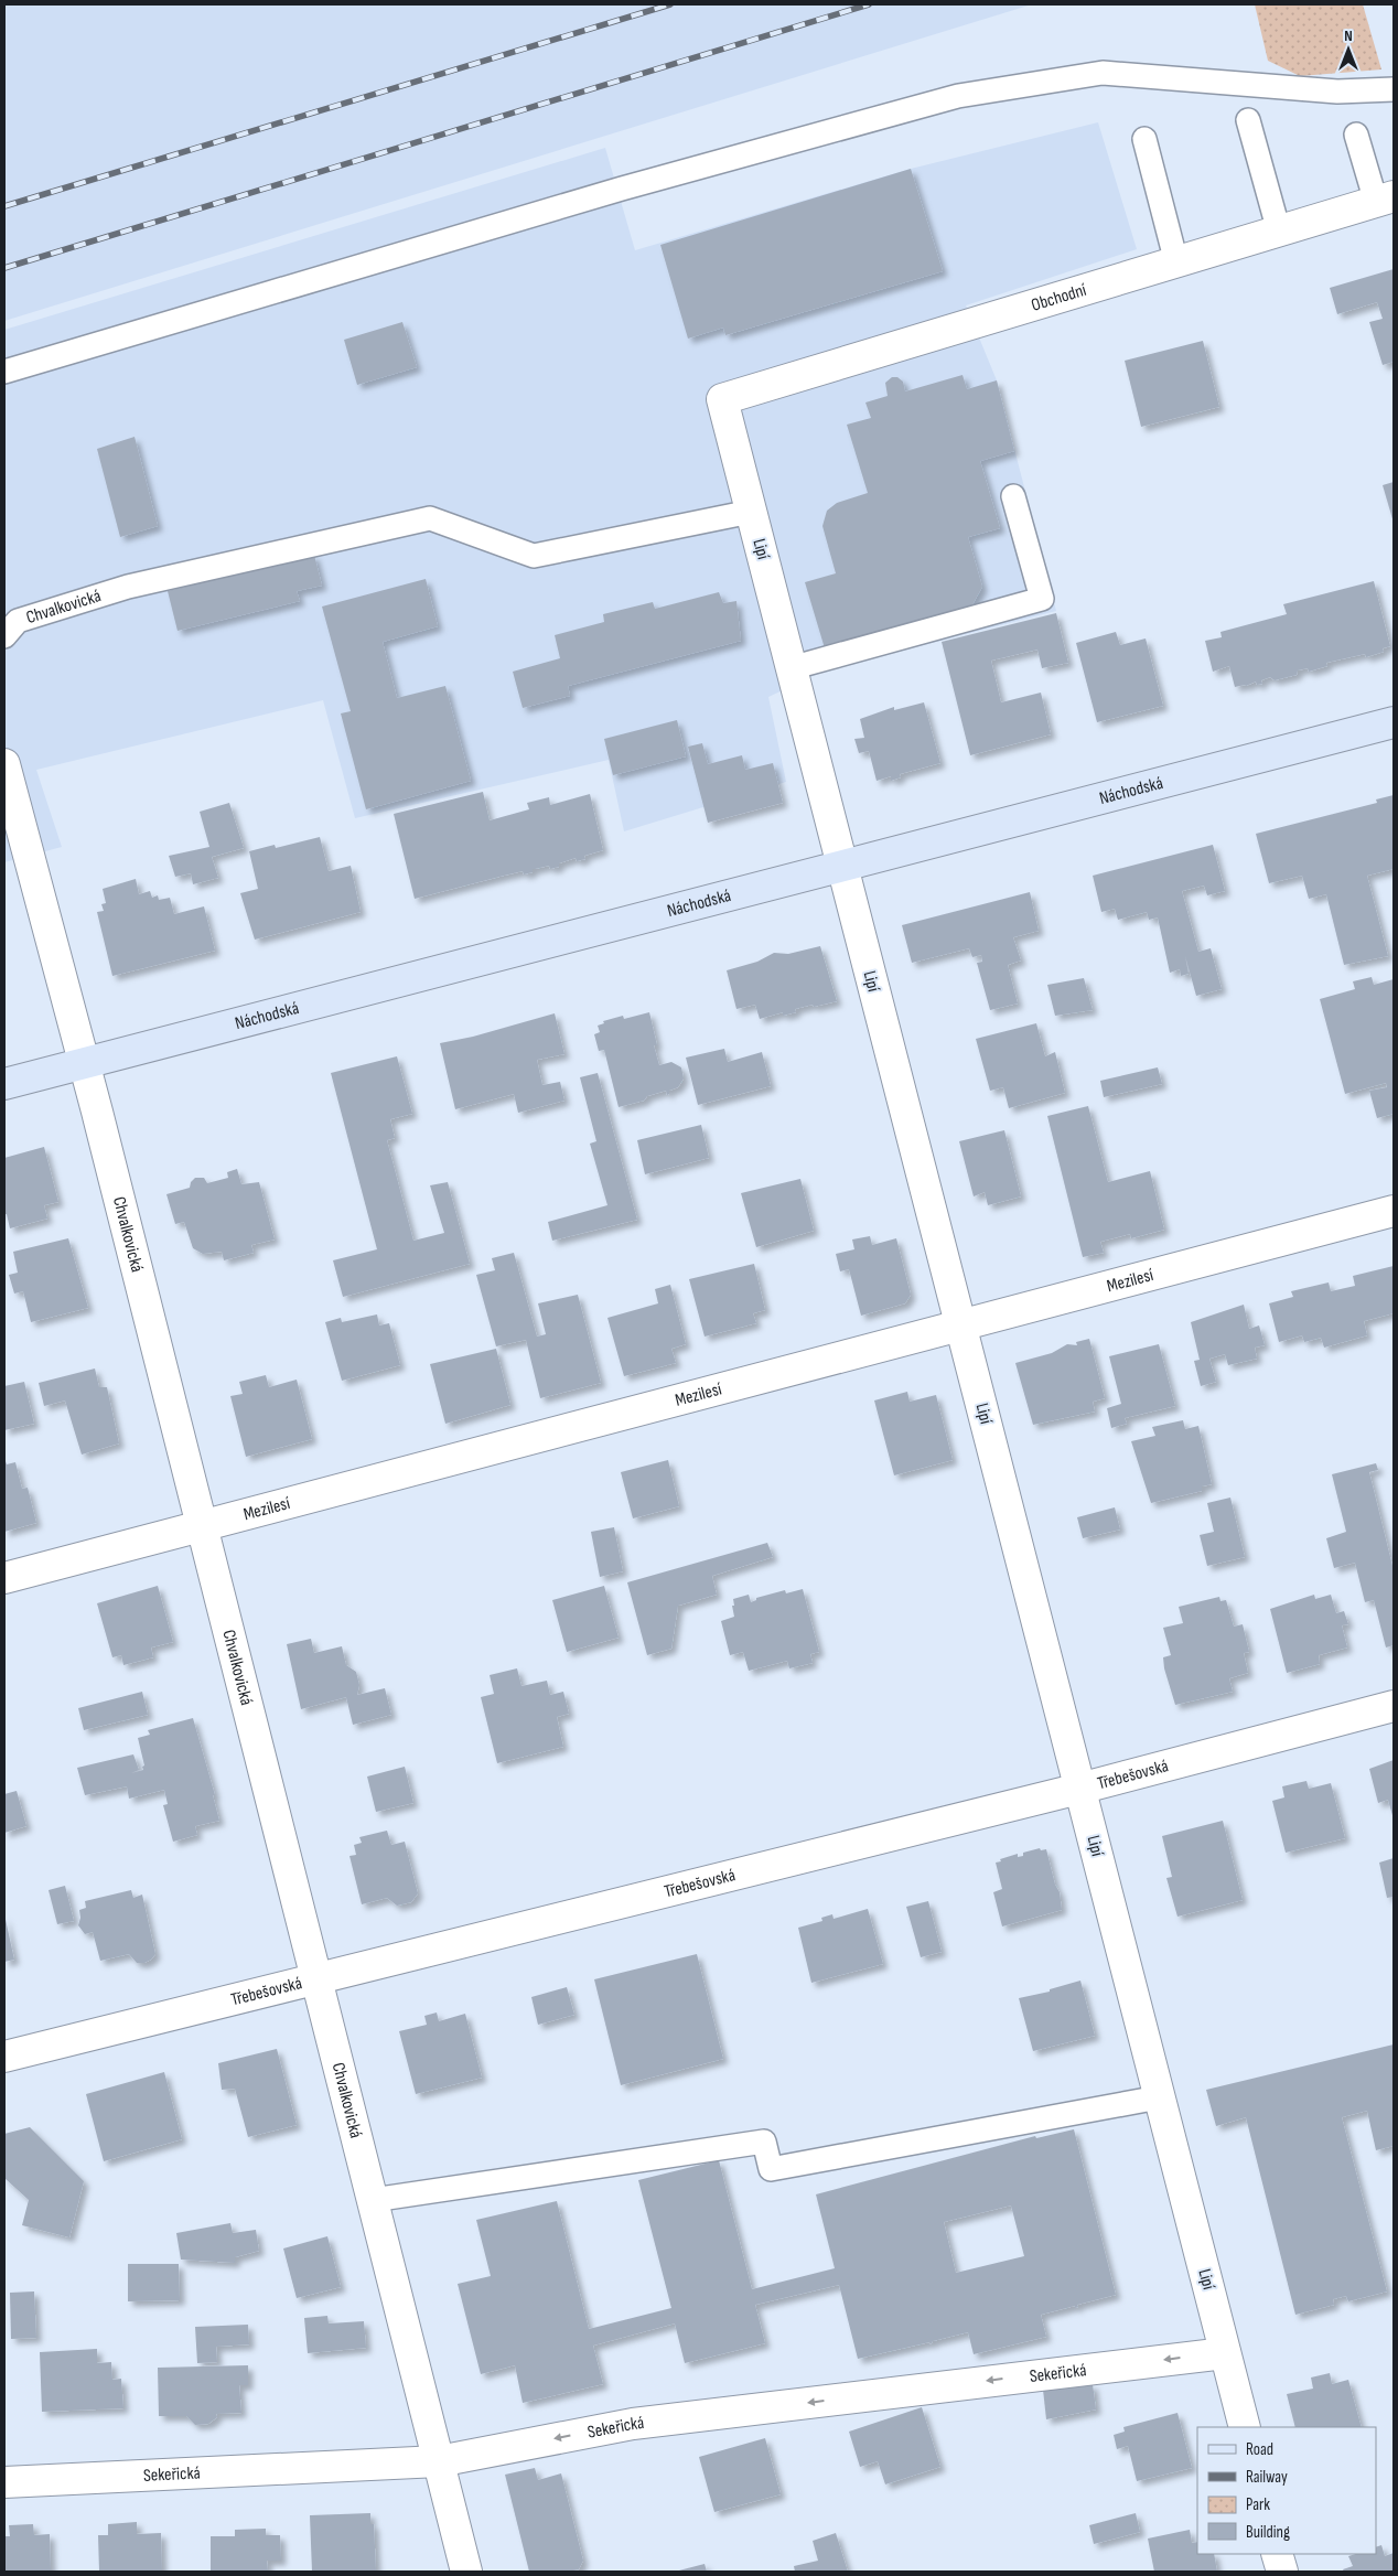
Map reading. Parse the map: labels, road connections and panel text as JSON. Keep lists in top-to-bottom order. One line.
{"streets":{"main road":["Náchodská"],"street":["Obchodní","Lipí","Chvalkovická","Mezilesí","Třebešovská","Sekeřická"]},"crossings":[["Obchodní","Lipí"],["Lipí","Chvalkovická"],["Lipí","Náchodská"],["Lipí","Mezilesí"],["Lipí","Třebešovská"],["Lipí","Sekeřická"],["Chvalkovická","Náchodská"],["Chvalkovická","Mezilesí"],["Chvalkovická","Třebešovská"],["Chvalkovická","Sekeřická"]],"one_way":["Sekeřická"],"legend":["Road","Railway","Park","Building"],"north":"top"}
